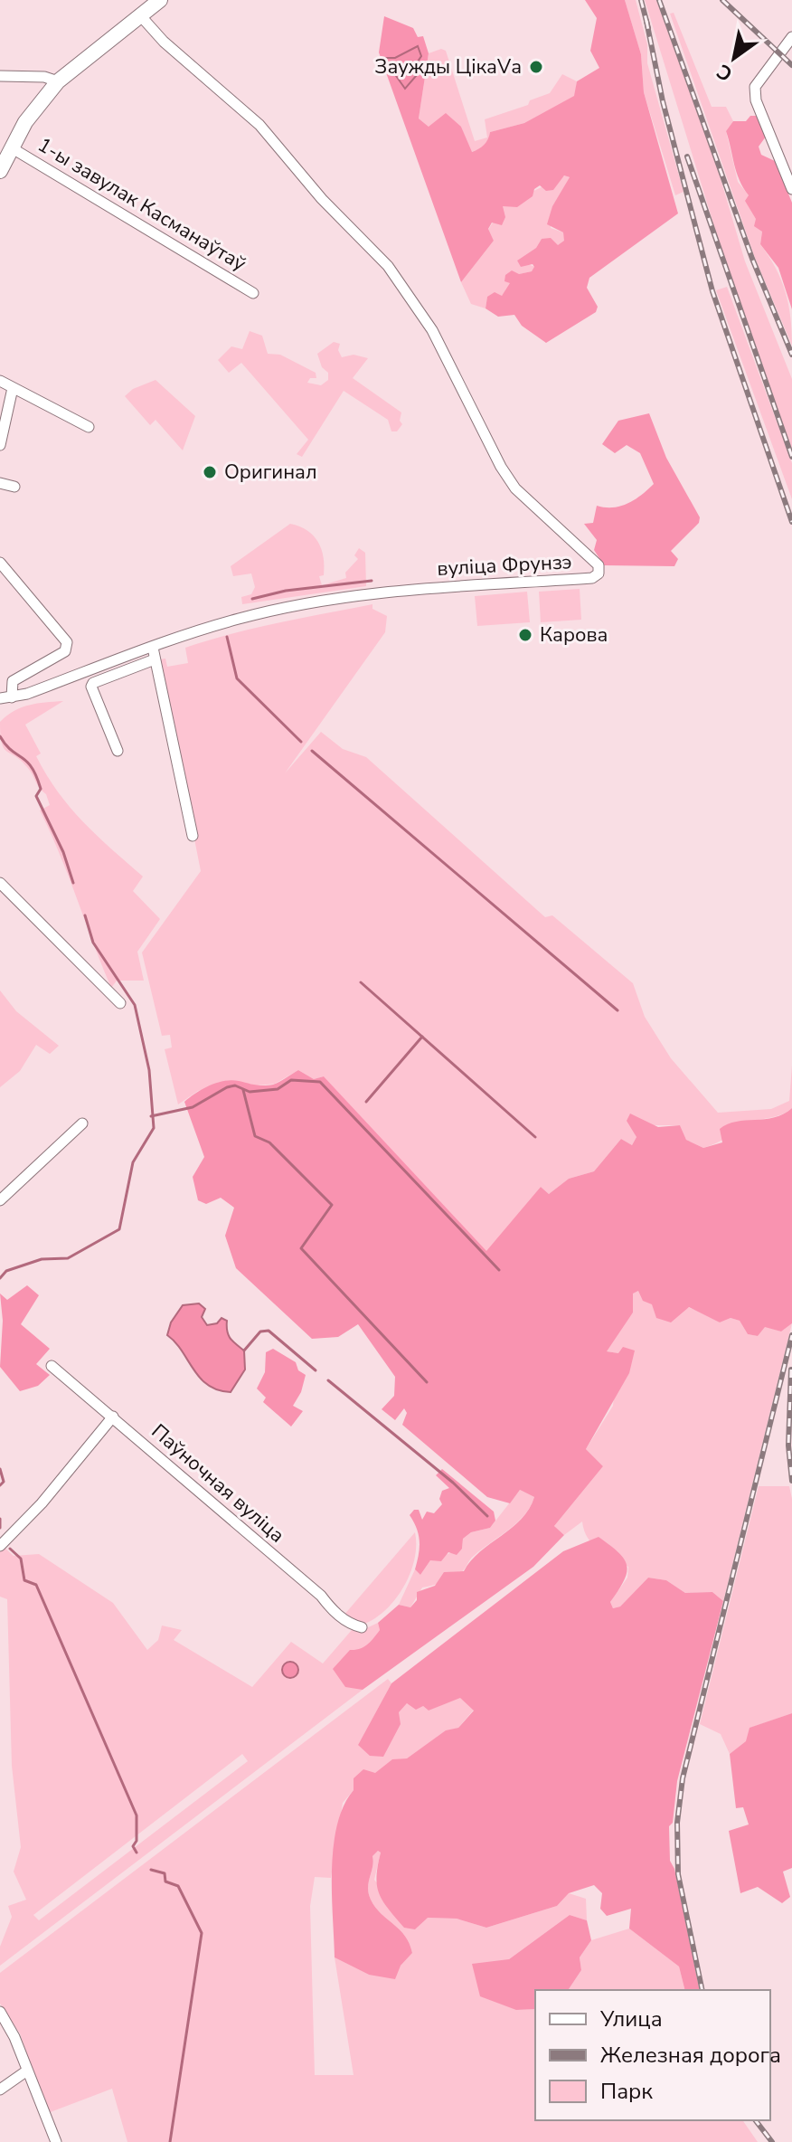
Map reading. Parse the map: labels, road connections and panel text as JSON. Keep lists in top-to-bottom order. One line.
{"streets":{"street":["1-ы завулак Касманаўтаў","вуліца Фрунзэ","Паўночная вуліца"]},"places":["Заужды ЦікаVа","Оригинал","Карова"],"legend":["Улица","Железная дорога","Парк"],"north":"bottom left"}
